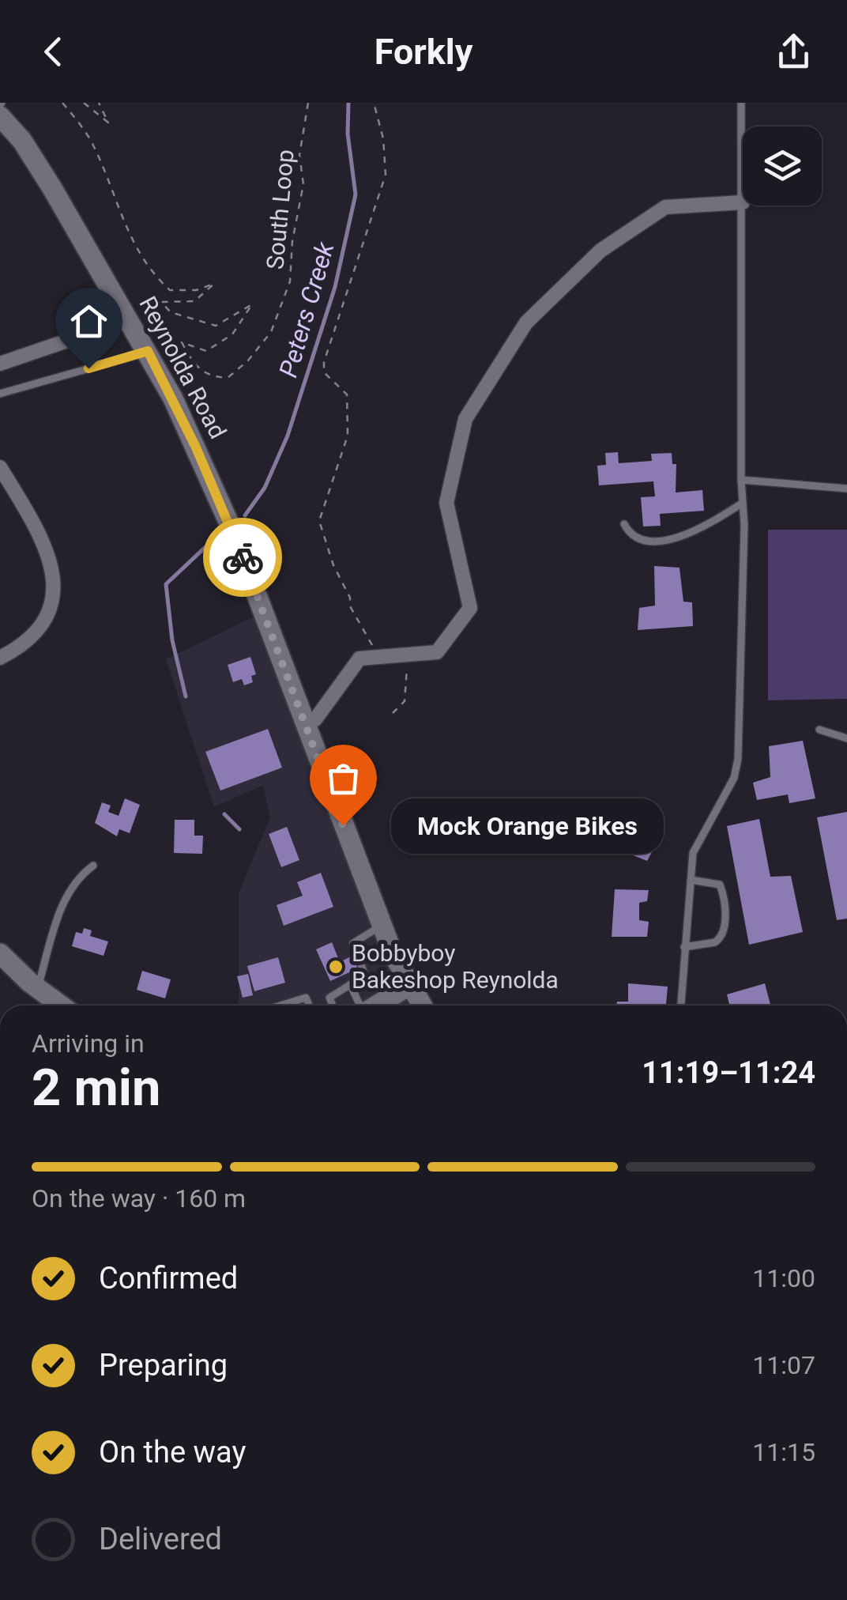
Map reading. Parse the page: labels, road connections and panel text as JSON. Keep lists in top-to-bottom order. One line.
{"streets":{"main road":["Reynolda Road"],"path":["South Loop"]},"water":["Peters Creek"],"places":["Mock Orange Bikes","Bobbyboy Bakeshop Reynolda"],"page":{"header":"Forkly","bubble":"Mock Orange Bikes","heading":["2 min","Arriving in","11:19–11:24"],"bar":"On the way · 160 m","list":[["Confirmed","11:00"],["Preparing","11:07"],["On the way","11:15"],"Delivered"]}}
